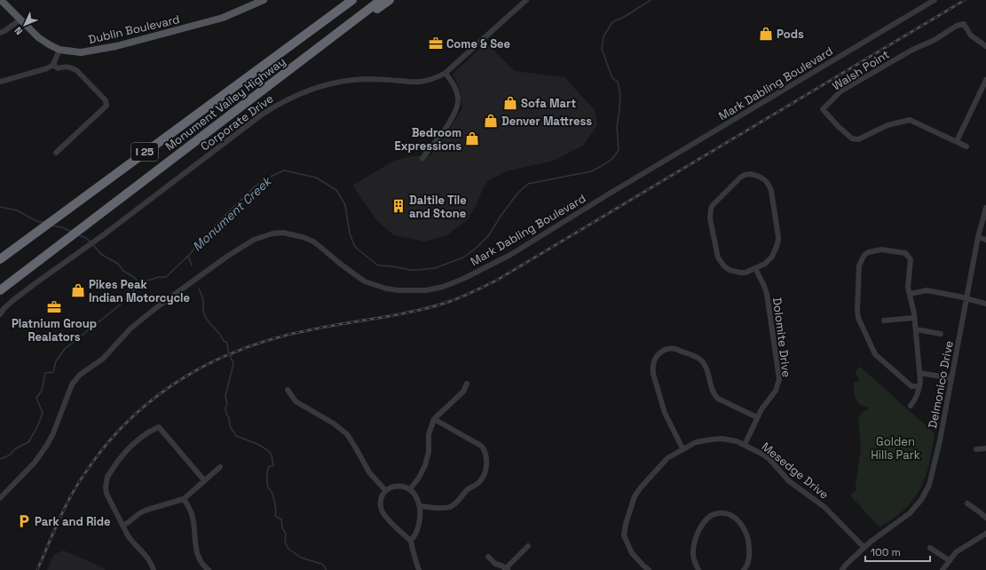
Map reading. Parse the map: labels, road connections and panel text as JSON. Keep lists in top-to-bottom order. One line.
{"streets":{"highway":["Monument Valley Highway","I 25"],"main road":["Dublin Boulevard"],"street":["Walsh Point","Mark Dabling Boulevard","Corporate Drive","Dolomite Drive","Delmonico Drive","Mesedge Drive"]},"crossings":[["Dolomite Drive","Mesedge Drive"],["Delmonico Drive","Mesedge Drive"]],"water":["Monument Creek"],"parks":["Golden Hills Park"],"places":{"shop":["Pods","Sofa Mart","Denver Mattress","Bedroom Expressions","Pikes Peak Indian Motorcycle"],"office":["Come & See","Platnium Group Realators"],"building":["Daltile Tile and Stone"],"parking":["Park and Ride"]},"scale_bar":"100 m","north":"bottom left"}
